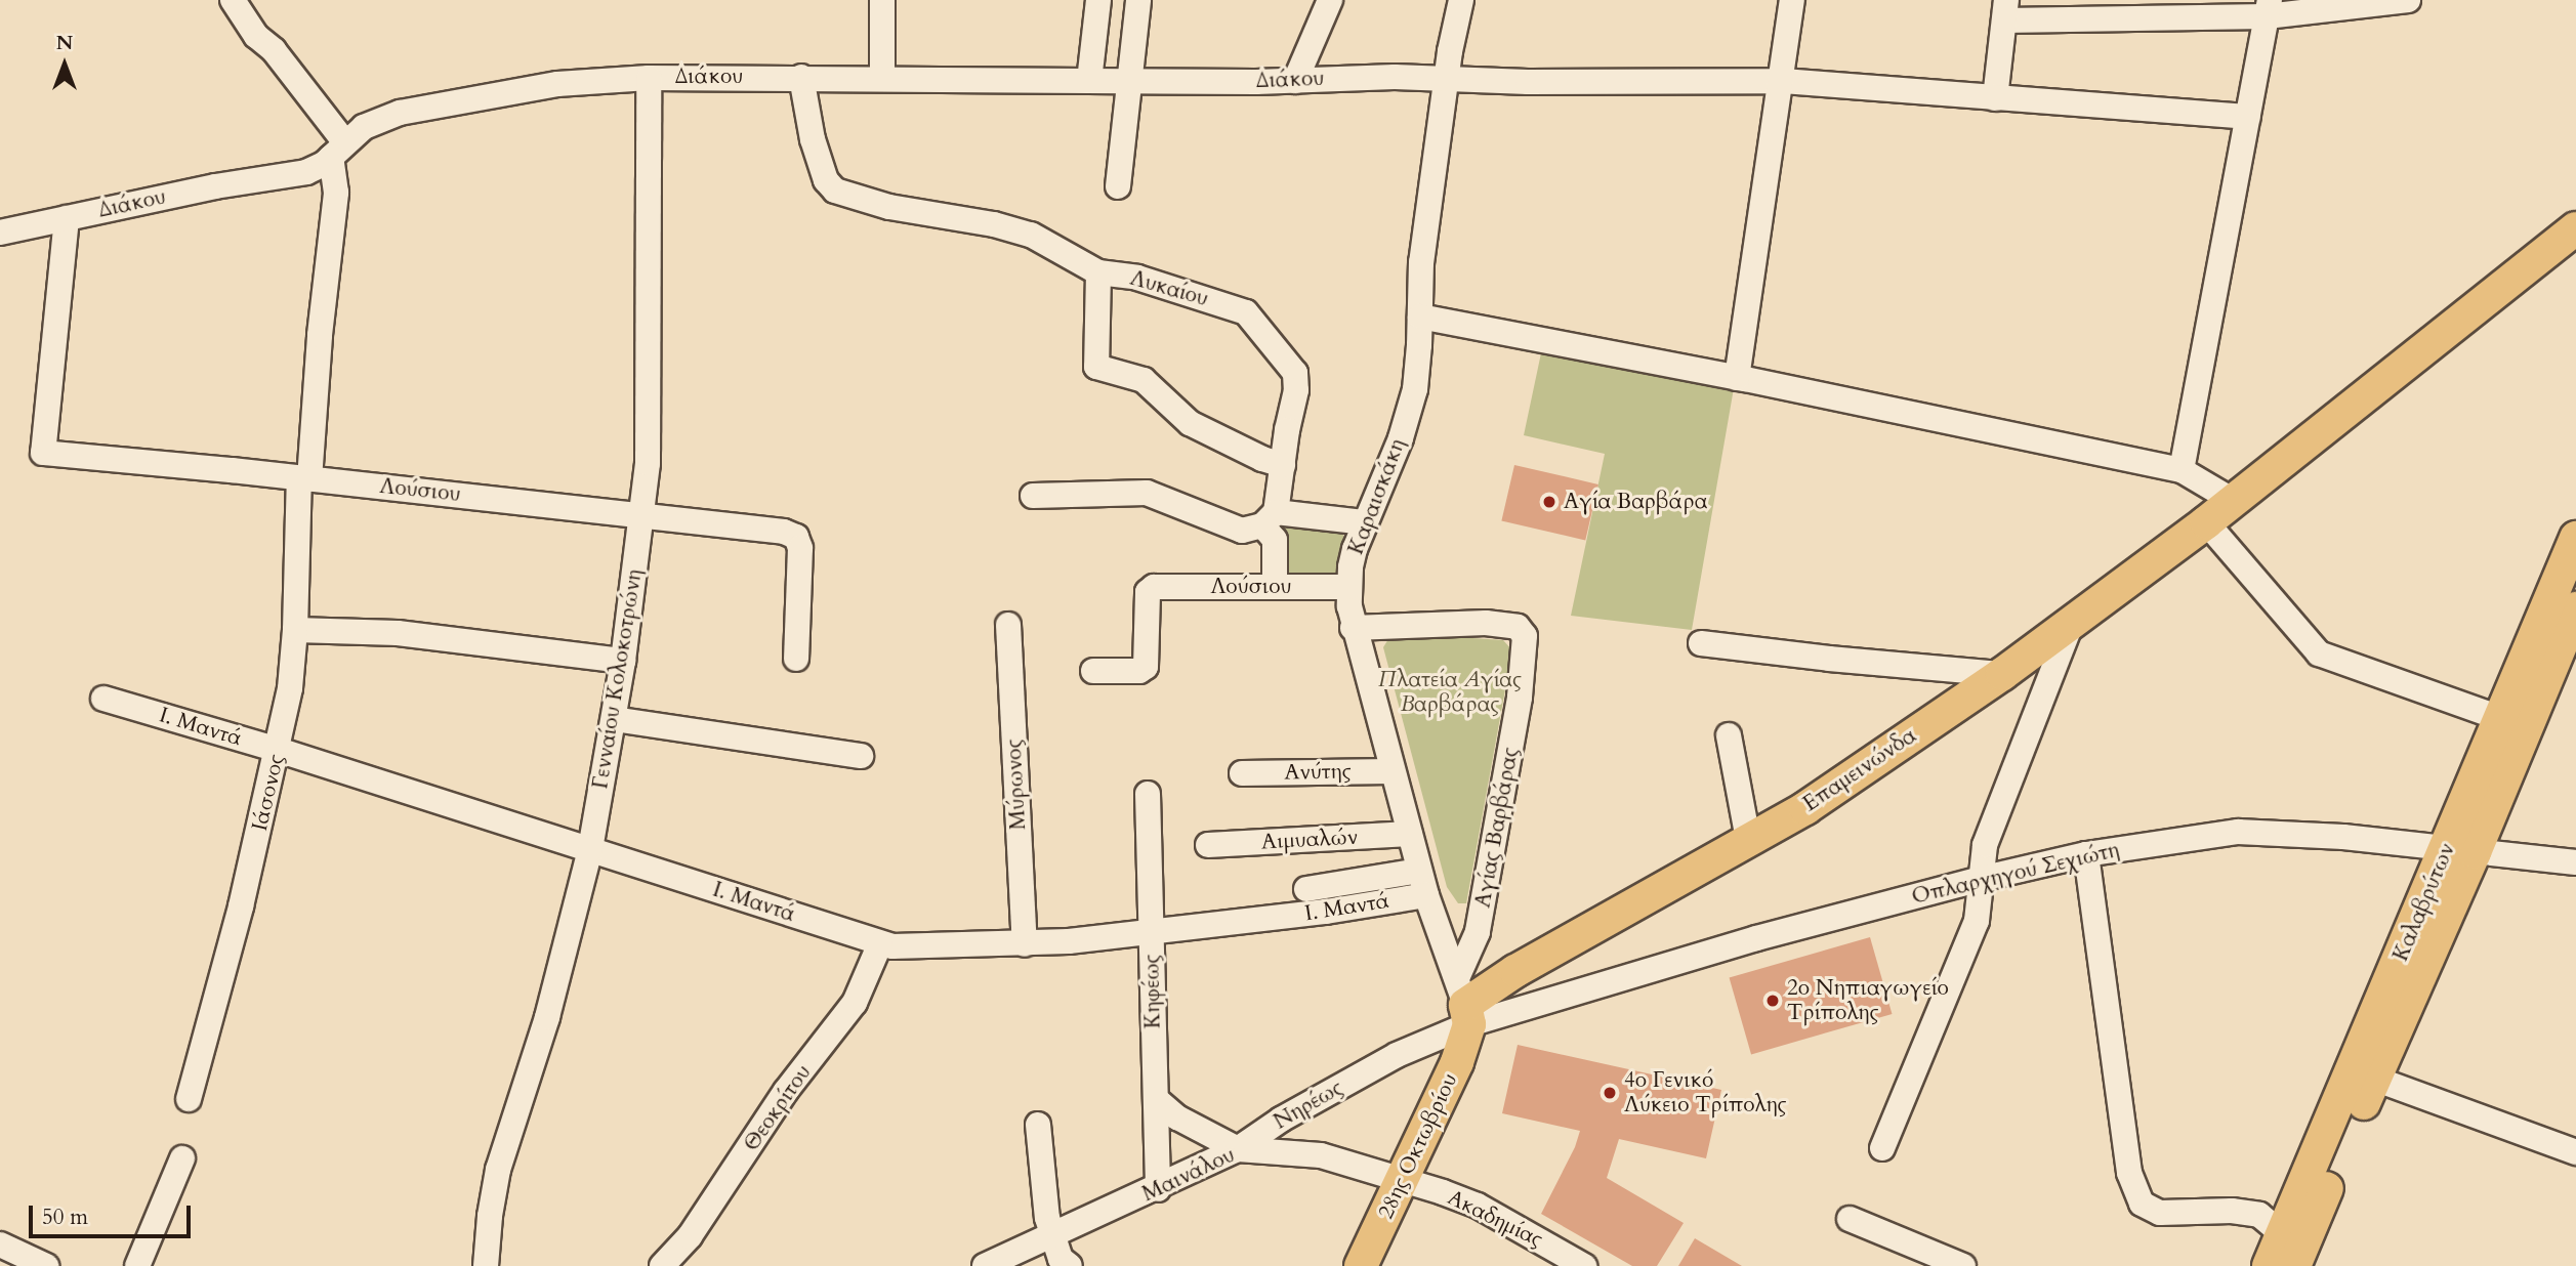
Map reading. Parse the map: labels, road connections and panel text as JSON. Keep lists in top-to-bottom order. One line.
{"streets":{"main road":["Επαμεινώνδα","Καλαβρύτων","28ης Οκτωβρίου"],"street":["Διάκου","Λυκαίου","Λούσιου","Καραισκάκη","Γενναίου Κολοκοτρώνη","Ι. Μαντά","Ανύτης","Μύρωνος","Ιάσονος","Αγίας Βαρβάρας","Αιμυαλών","Οπλαρχηγού Σεχιώτη","Κηφέως","Νηρέως","Θεοκρίτου","Μαινάλου","Ακαδημίας"]},"crossings":[["Διάκου","Λυκαίου"],["Διάκου","Λούσιου"],["Διάκου","Καραισκάκη"],["Διάκου","Γενναίου Κολοκοτρώνη"],["Διάκου","Ιάσονος"],["Λούσιου","Καραισκάκη"],["Λούσιου","Γενναίου Κολοκοτρώνη"],["Λούσιου","Ιάσονος"],["Καραισκάκη","Ι. Μαντά"],["Καραισκάκη","Επαμεινώνδα"],["Καραισκάκη","Ανύτης"],["Καραισκάκη","Αγίας Βαρβάρας"],["Καραισκάκη","Αιμυαλών"],["Καραισκάκη","Οπλαρχηγού Σεχιώτη"],["Καραισκάκη","Νηρέως"],["Καραισκάκη","28ης Οκτωβρίου"],["Γενναίου Κολοκοτρώνη","Ι. Μαντά"],["Ι. Μαντά","Μύρωνος"],["Ι. Μαντά","Ιάσονος"],["Ι. Μαντά","Κηφέως"],["Ι. Μαντά","Θεοκρίτου"],["Επαμεινώνδα","Αγίας Βαρβάρας"],["Επαμεινώνδα","Οπλαρχηγού Σεχιώτη"],["Επαμεινώνδα","Νηρέως"],["Επαμεινώνδα","28ης Οκτωβρίου"],["Αγίας Βαρβάρας","Οπλαρχηγού Σεχιώτη"],["Αγίας Βαρβάρας","Νηρέως"],["Αγίας Βαρβάρας","28ης Οκτωβρίου"],["Οπλαρχηγού Σεχιώτη","Καλαβρύτων"],["Οπλαρχηγού Σεχιώτη","Νηρέως"],["Οπλαρχηγού Σεχιώτη","28ης Οκτωβρίου"],["Κηφέως","Μαινάλου"],["Νηρέως","28ης Οκτωβρίου"],["Νηρέως","Μαινάλου"],["28ης Οκτωβρίου","Μαινάλου"],["28ης Οκτωβρίου","Ακαδημίας"],["Μαινάλου","Ακαδημίας"]],"parks":["Πλατεία Αγίας Βαρβάρας"],"places":["Αγία Βαρβάρα","2ο Νηπιαγωγείο Τρίπολης","4ο Γενικό Λύκειο Τρίπολης"],"scale_bar":"50 m","north":"top"}
